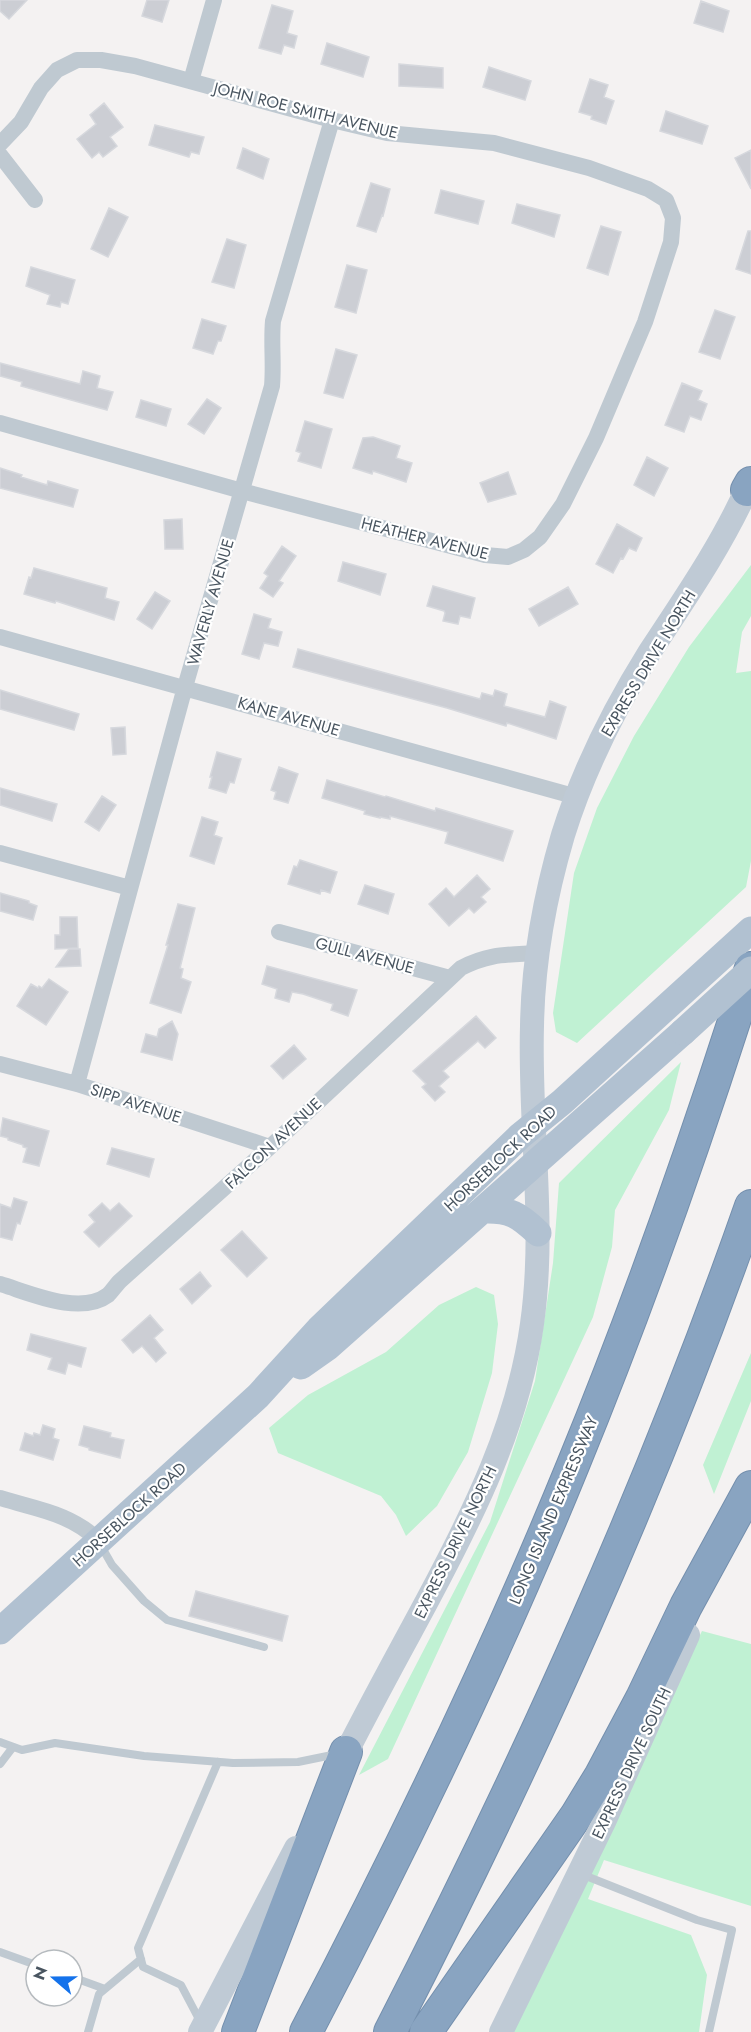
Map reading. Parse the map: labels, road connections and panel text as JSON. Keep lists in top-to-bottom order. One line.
{"streets":{"highway":["LONG ISLAND EXPRESSWAY"],"main road":["EXPRESS DRIVE NORTH","HORSEBLOCK ROAD","EXPRESS DRIVE SOUTH"],"street":["JOHN ROE SMITH AVENUE","HEATHER AVENUE","WAVERLY AVENUE","KANE AVENUE","GULL AVENUE","SIPP AVENUE","FALCON AVENUE"]},"crossings":[["JOHN ROE SMITH AVENUE","HEATHER AVENUE"],["JOHN ROE SMITH AVENUE","WAVERLY AVENUE"],["HEATHER AVENUE","WAVERLY AVENUE"],["WAVERLY AVENUE","KANE AVENUE"],["WAVERLY AVENUE","SIPP AVENUE"],["EXPRESS DRIVE NORTH","KANE AVENUE"],["EXPRESS DRIVE NORTH","FALCON AVENUE"],["EXPRESS DRIVE NORTH","HORSEBLOCK ROAD"],["GULL AVENUE","FALCON AVENUE"],["SIPP AVENUE","FALCON AVENUE"],["HORSEBLOCK ROAD","LONG ISLAND EXPRESSWAY"]],"north":"left"}
